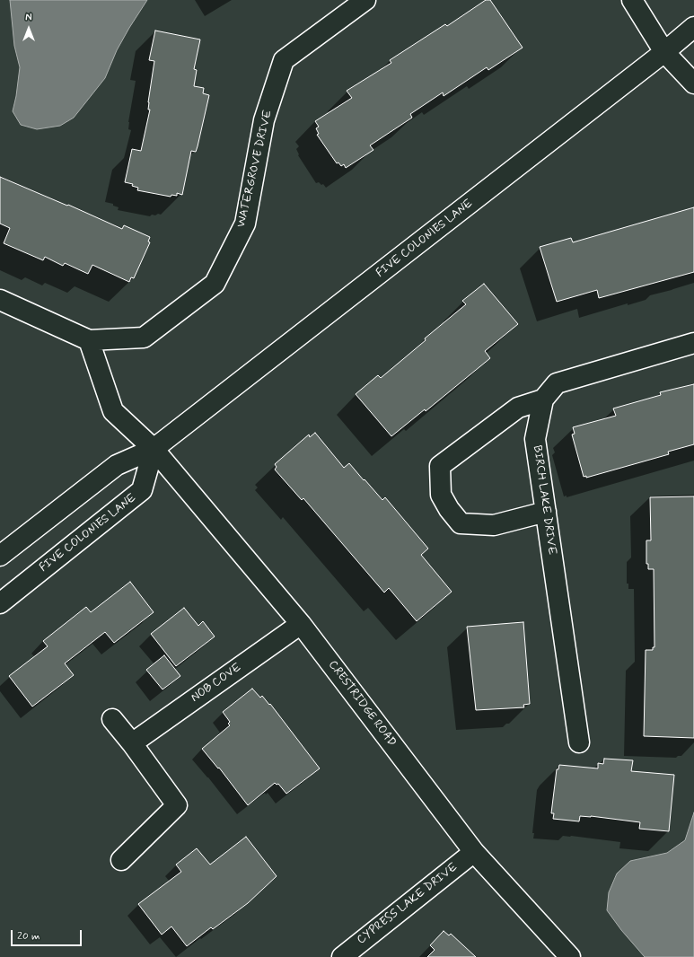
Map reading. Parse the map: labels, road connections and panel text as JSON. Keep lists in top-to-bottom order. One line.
{"streets":{"street":["WATERGROVE DRIVE","FIVE COLONIES LANE","BIRCH LAKE DRIVE","NOB COVE","CRESTRIDGE ROAD","CYPRESS LAKE DRIVE"]},"crossings":[["WATERGROVE DRIVE","CRESTRIDGE ROAD"],["FIVE COLONIES LANE","CRESTRIDGE ROAD"],["NOB COVE","CRESTRIDGE ROAD"],["CRESTRIDGE ROAD","CYPRESS LAKE DRIVE"]],"scale_bar":"20 m","north":"top"}
